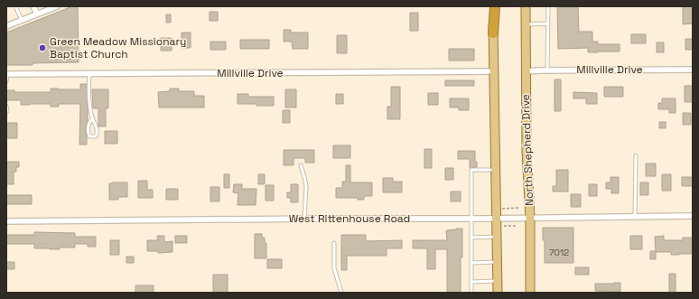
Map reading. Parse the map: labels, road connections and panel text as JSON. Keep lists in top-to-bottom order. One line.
{"streets":{"main road":["North Shepherd Drive"],"street":["Millville Drive","West Rittenhouse Road"]},"crossings":[["Millville Drive","North Shepherd Drive"],["North Shepherd Drive","West Rittenhouse Road"]],"places":["Green Meadow Missionary Baptist Church"],"house_numbers":["7012"]}
